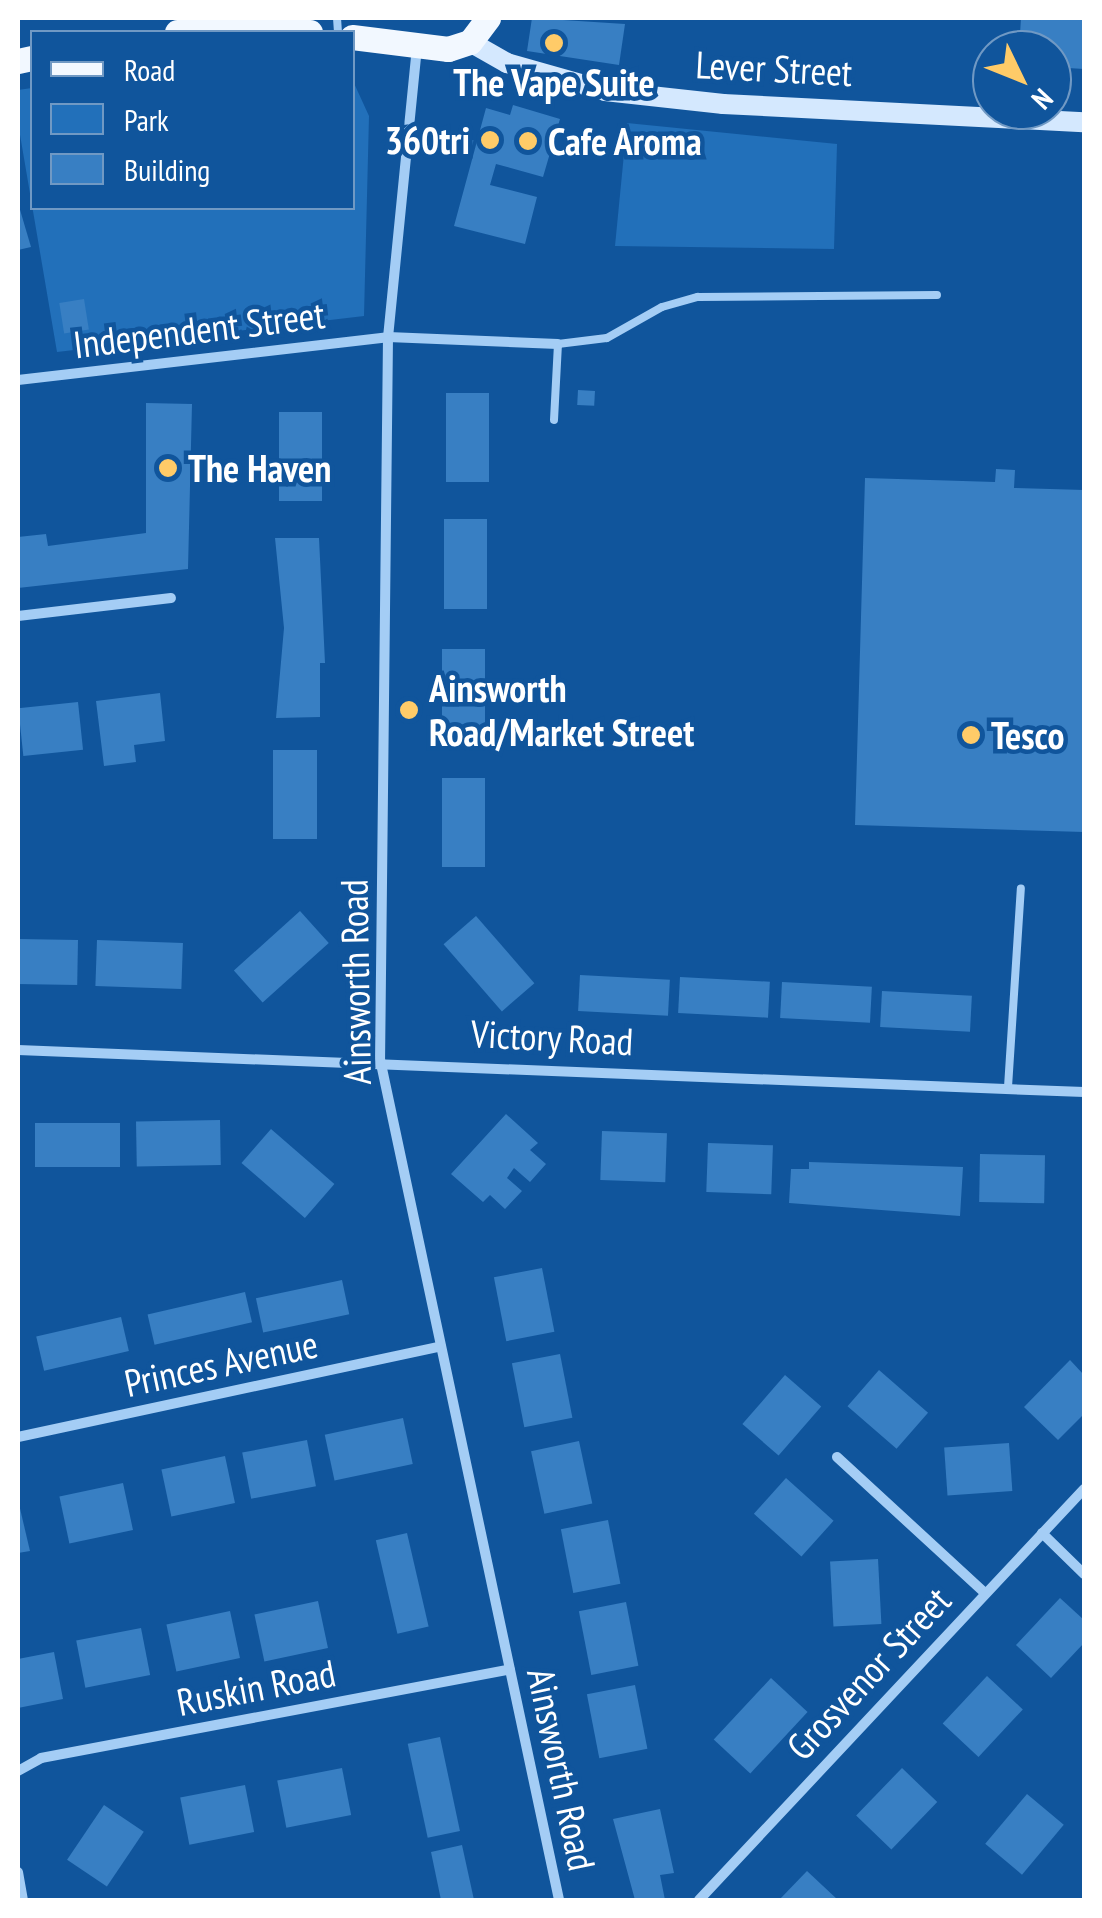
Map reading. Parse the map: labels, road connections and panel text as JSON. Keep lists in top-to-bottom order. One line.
{"streets":{"main road":["Lever Street"],"street":["Independent Street","Ainsworth Road","Victory Road","Princes Avenue","Grosvenor Street","Ruskin Road"]},"crossings":[["Independent Street","Ainsworth Road"],["Ainsworth Road","Victory Road"],["Ainsworth Road","Princes Avenue"],["Ainsworth Road","Ruskin Road"]],"places":["The Vape Suite","360tri","Cafe Aroma","The Haven","Ainsworth Road/Market Street","Tesco"],"legend":["Road","Park","Building"],"north":"bottom right"}
